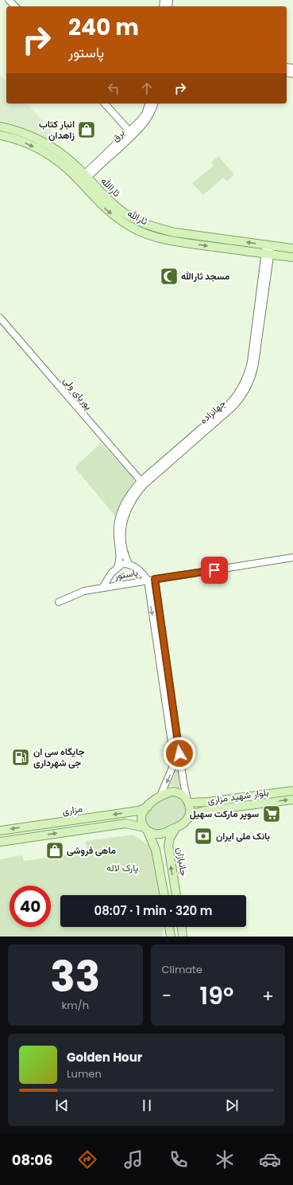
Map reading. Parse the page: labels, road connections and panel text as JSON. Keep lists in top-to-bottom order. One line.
{"streets":{"main road":["ثاراالله","ثارالله","بلوار شهید مزاری","مزاری","جانبازان"],"street":["برق","پوریای ولی","جهانزاده","پاستور"]},"crossings":[["برق","ثاراالله"],["برق","ثارالله"],["ثاراالله","جهانزاده"],["ثارالله","جهانزاده"],["پوریای ولی","جهانزاده"],["بلوار شهید مزاری","مزاری"],["بلوار شهید مزاری","جانبازان"],["مزاری","جانبازان"]],"one_way":["ثاراالله","ثارالله"],"parks":["پارک لاله"],"places":{"shop":["انبار کتاب زاهدان","ماهی فروشی"],"mosque":["مسجد ثارالله"],"fuel station":["جایگاه سی ان جی شهرداری"],"supermarket":["سوپر مارکت سهیل"],"bank":["بانک ملی ایران"]},"page":{"turn":["240 m","پاستور"],"limit":"40","trip":"08:07 · 1 min · 320 m","tile":[["33","km/h"],"Climate"],"heat":["−","19°","+"],"song":["Golden Hour","Lumen"],"tabs":"08:06"}}
